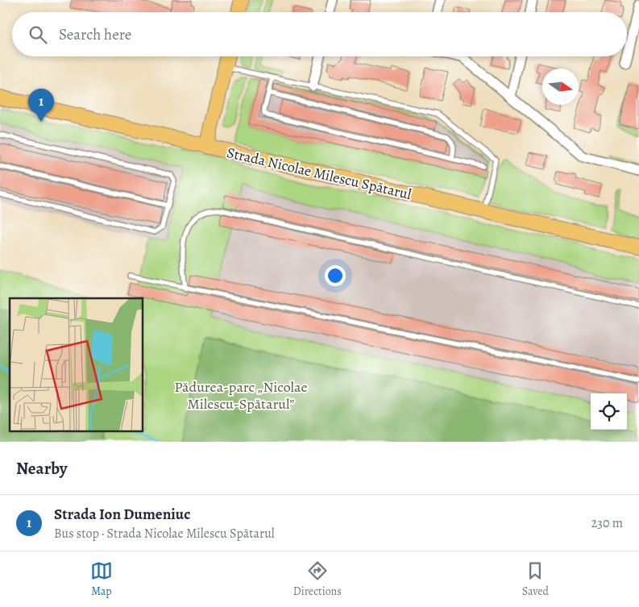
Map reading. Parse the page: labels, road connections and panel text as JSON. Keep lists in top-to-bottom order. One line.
{"streets":{"main road":["Strada Nicolae Milescu Spătarul"]},"parks":["Pădurea-parc „Nicolae Milescu-Spătarul”"],"north":"right","page":{"search":"Search here","pins":"1","heading":"Nearby","list":[{"mark":"1","name":"Strada Ion Dumeniuc","note":"Bus stop · Strada Nicolae Milescu Spătarul","value":"230 m"}],"nav":["Map","Directions","Saved"]}}
